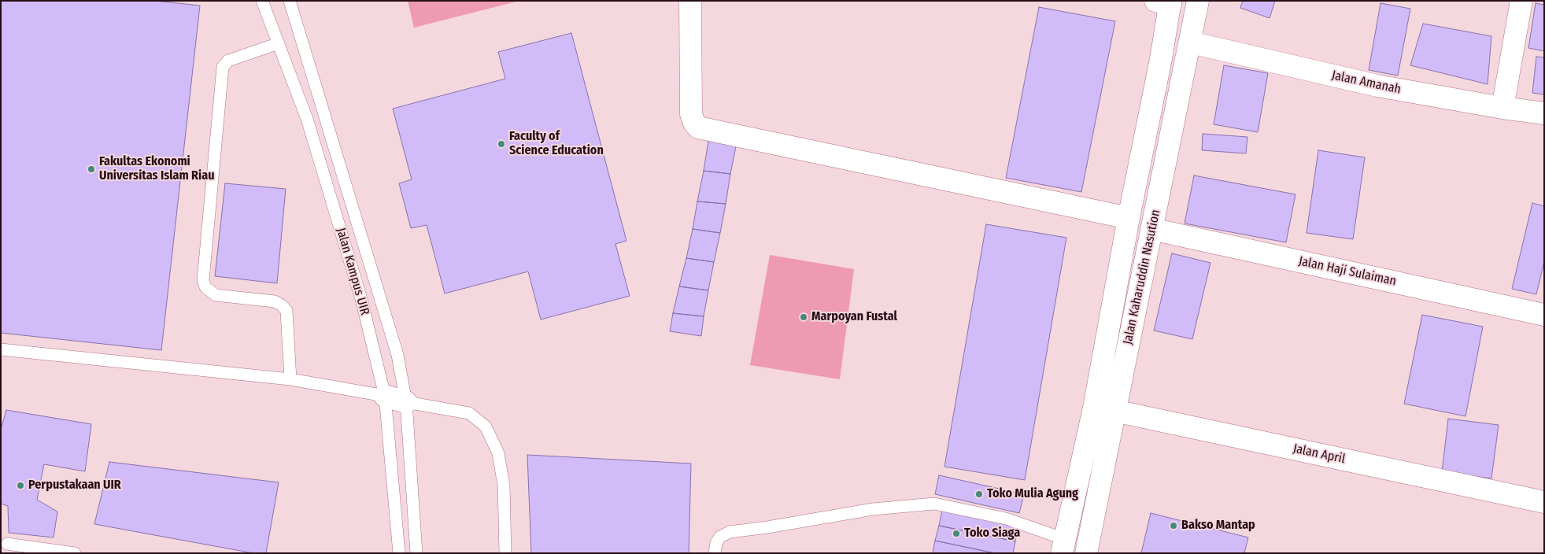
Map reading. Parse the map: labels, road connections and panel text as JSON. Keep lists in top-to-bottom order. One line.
{"streets":{"main road":["Jalan Amanah","Jalan Haji Sulaiman","Jalan Kaharuddin Nasution","Jalan April"],"lane":["Jalan Kampus UIR"]},"crossings":[["Jalan Amanah","Jalan Kaharuddin Nasution"],["Jalan Haji Sulaiman","Jalan Kaharuddin Nasution"],["Jalan Kaharuddin Nasution","Jalan April"]],"places":["Faculty of Science Education","Fakultas Ekonomi Universitas Islam Riau","Marpoyan Fustal","Perpustakaan UIR","Toko Mulia Agung","Bakso Mantap","Toko Siaga"]}
